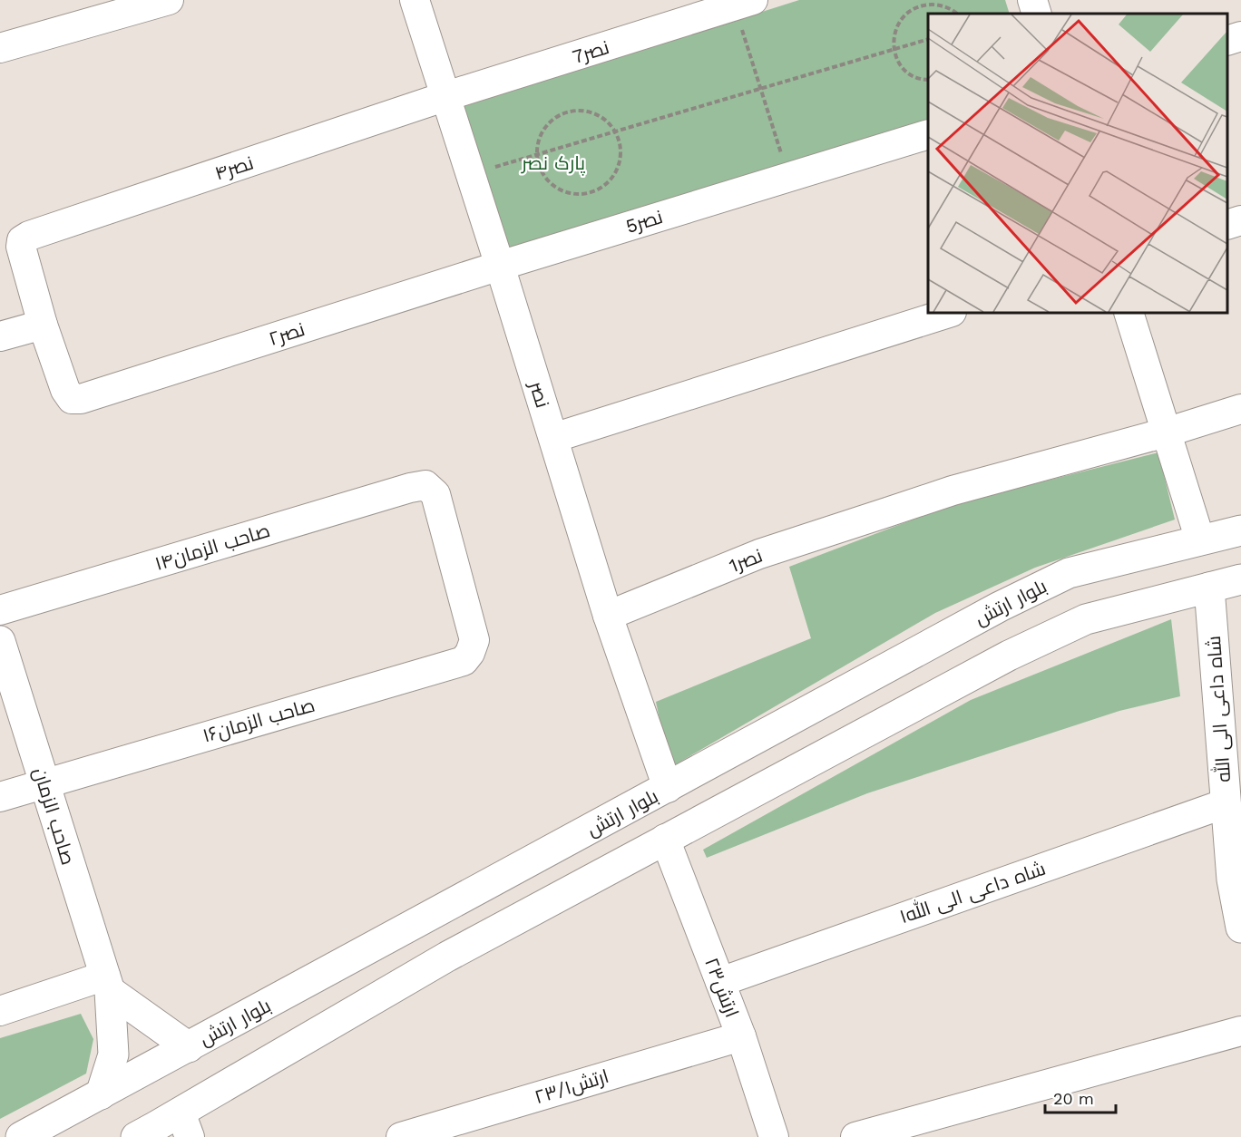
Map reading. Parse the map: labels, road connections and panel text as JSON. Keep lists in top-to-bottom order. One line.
{"streets":{"main road":["بلوار ارتش","شاه داعی الی الله","صاحب الزمان"],"street":["7نصر","۴نصر","5نصر","نصر۲","نصر","صاحب الزمان۱۴","1نصر","صاحب الزمان۱۶","شاه داعی الی الله۱","ارتش۲۳","۲۳/۱ارتش"]},"crossings":[["7نصر","۴نصر"],["7نصر","نصر"],["۴نصر","نصر۲"],["۴نصر","نصر"],["5نصر","نصر۲"],["5نصر","نصر"],["نصر۲","نصر"],["نصر","1نصر"],["نصر","بلوار ارتش"],["صاحب الزمان۱۴","صاحب الزمان۱۶"],["بلوار ارتش","صاحب الزمان"],["شاه داعی الی الله","شاه داعی الی الله۱"],["صاحب الزمان۱۶","صاحب الزمان"],["شاه داعی الی الله۱","ارتش۲۳"],["ارتش۲۳","۲۳/۱ارتش"]],"parks":["پارک نصر"],"scale_bar":"20 m"}
